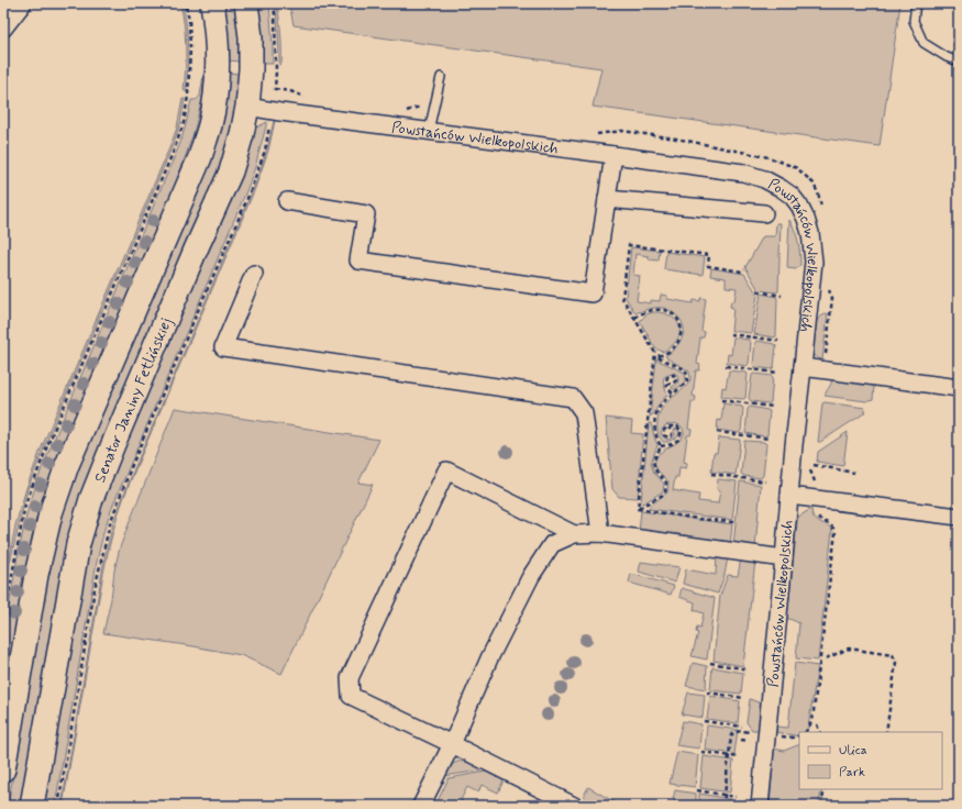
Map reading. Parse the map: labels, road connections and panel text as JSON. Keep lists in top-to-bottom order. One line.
{"streets":{"main road":["Senator Janiny Fetlińskiej"],"street":["Powstańców Wielkopolskich"]},"crossings":[["Powstańców Wielkopolskich","Senator Janiny Fetlińskiej"]],"legend":["Ulica","Park"]}
